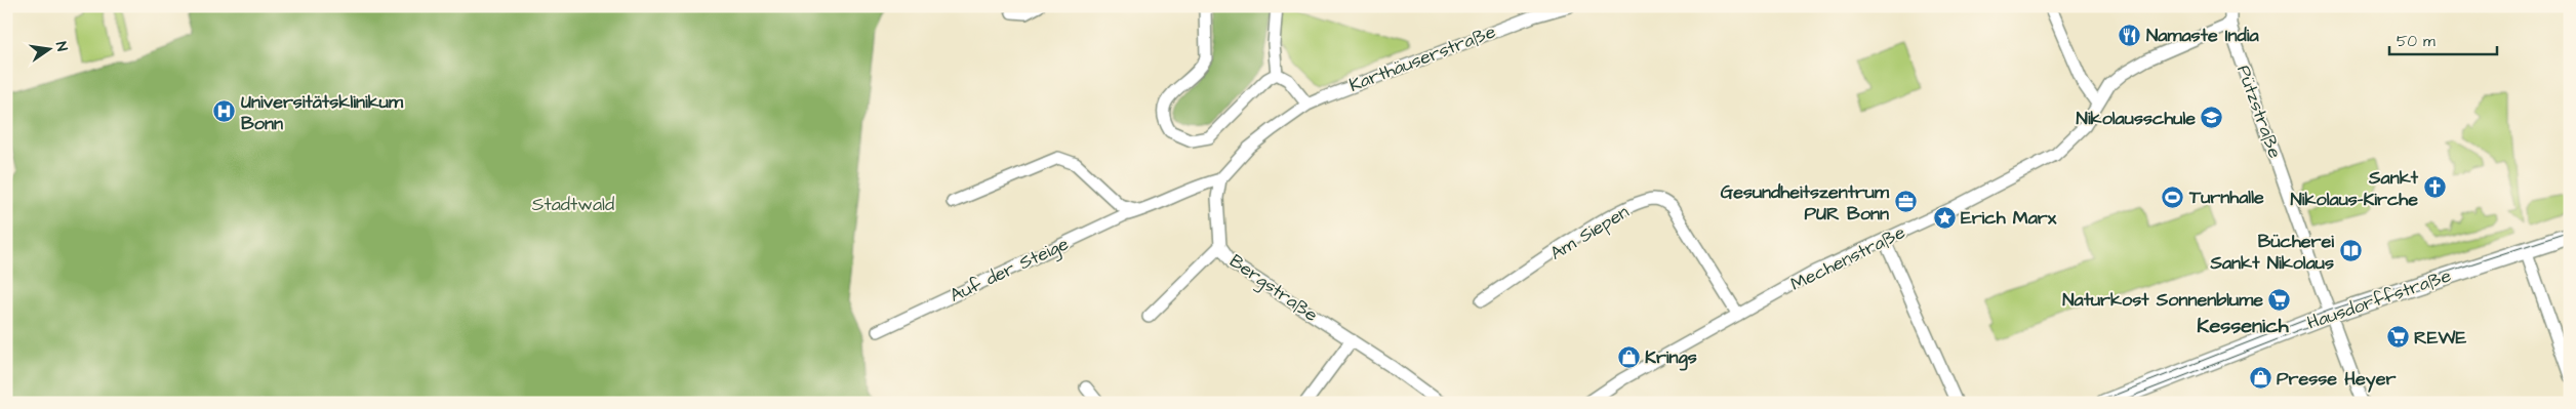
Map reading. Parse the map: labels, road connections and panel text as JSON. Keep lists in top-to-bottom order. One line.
{"streets":{"main road":["Hausdorffstraße"],"street":["Karthäuserstraße","Pützstraße","Am Siepen","Mechenstraße","Auf der Steige","Bergstraße"]},"crossings":[["Pützstraße","Mechenstraße"],["Pützstraße","Hausdorffstraße"],["Am Siepen","Mechenstraße"],["Auf der Steige","Bergstraße"]],"districts":["Kessenich"],"parks":["Stadtwald"],"places":{"restaurant":["Namaste India"],"hospital":["Universitätsklinikum Bonn"],"school or university":["Nikolausschule"],"church":["Sankt Nikolaus-Kirche"],"sports":["Turnhalle"],"office":["Gesundheitszentrum PUR Bonn"],"place":["Erich Marx"],"library":["Bücherei Sankt Nikolaus"],"supermarket":["Naturkost Sonnenblume","REWE"],"shop":["Krings","Presse Heyer"]},"scale_bar":"50 m","north":"right"}
